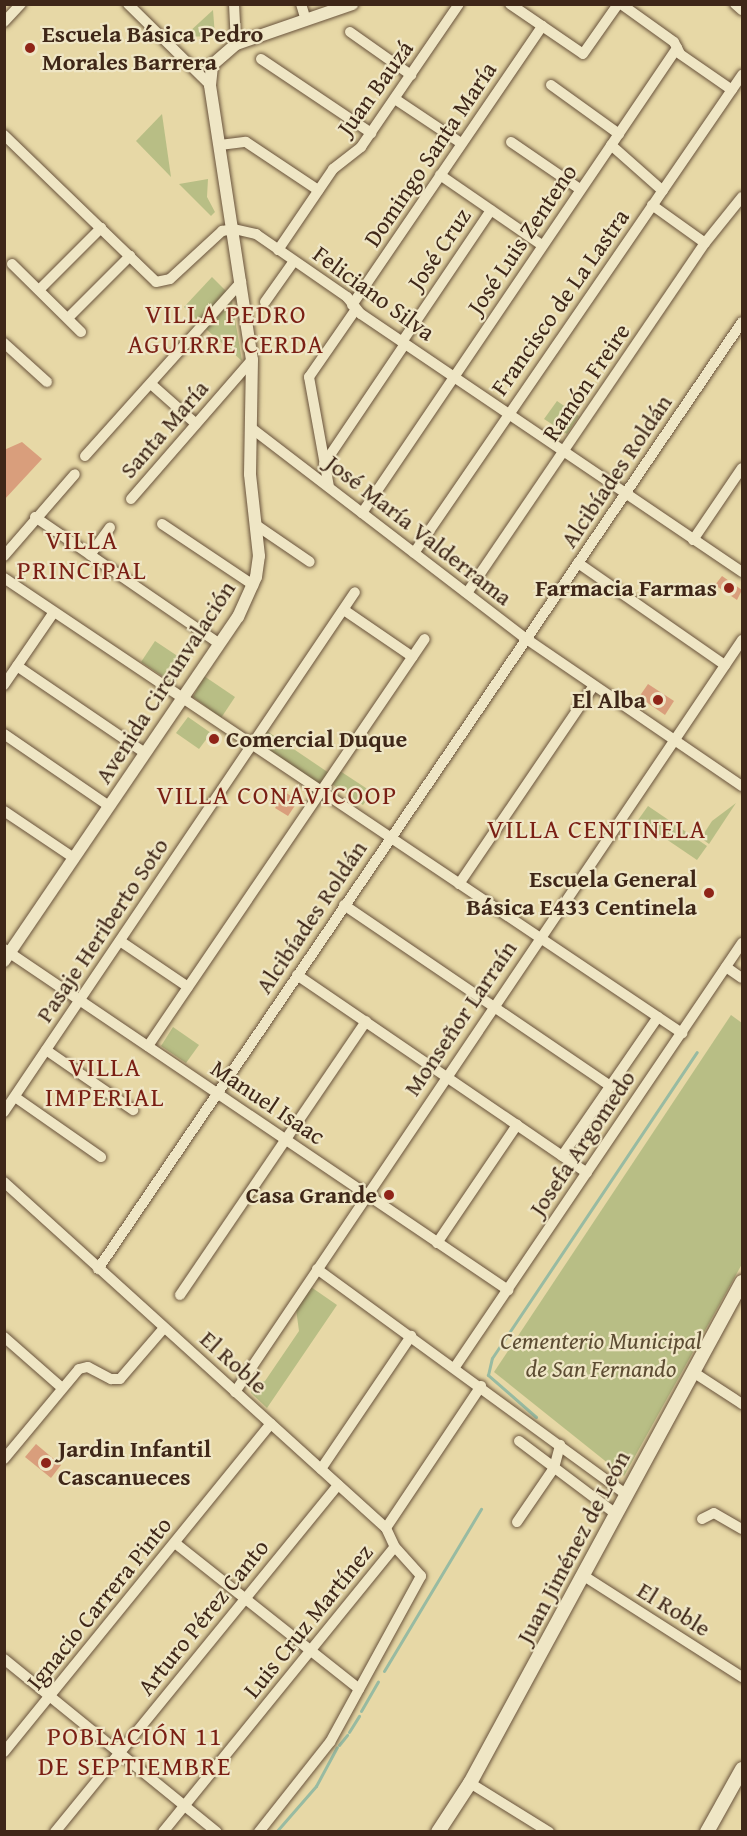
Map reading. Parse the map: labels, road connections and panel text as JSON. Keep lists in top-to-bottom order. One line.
{"streets":{"main road":["Juan Jiménez de León"],"street":["Juan Bauzá","Domingo Santa María","José Luis Zenteno","José Cruz","Feliciano Silva","Francisco de La Lastra","Ramón Freire","Santa María","Alcibíades Roldán","José María Valderrama","Avenida Circunvalación","Pasaje Heriberto Soto","Monseñor Larraín","Manuel Isaac","Josefa Argomedo","El Roble","Ignacio Carrera Pinto","Arturo Pérez Canto","Luis Cruz Martínez"]},"crossings":[["Juan Bauzá","Feliciano Silva"],["Domingo Santa María","José Cruz"],["Domingo Santa María","Feliciano Silva"],["Domingo Santa María","José María Valderrama"],["José Luis Zenteno","Feliciano Silva"],["José Luis Zenteno","José María Valderrama"],["José Cruz","Feliciano Silva"],["Feliciano Silva","Francisco de La Lastra"],["Feliciano Silva","Ramón Freire"],["Feliciano Silva","Alcibíades Roldán"],["Feliciano Silva","Avenida Circunvalación"],["Francisco de La Lastra","José María Valderrama"],["Ramón Freire","José María Valderrama"],["Santa María","Avenida Circunvalación"],["Alcibíades Roldán","José María Valderrama"],["Alcibíades Roldán","Manuel Isaac"],["Alcibíades Roldán","El Roble"],["José María Valderrama","Avenida Circunvalación"],["José María Valderrama","Monseñor Larraín"],["Avenida Circunvalación","Manuel Isaac"],["Pasaje Heriberto Soto","Manuel Isaac"],["Monseñor Larraín","Manuel Isaac"],["Monseñor Larraín","El Roble"],["Manuel Isaac","Josefa Argomedo"],["El Roble","Juan Jiménez de León"],["El Roble","Ignacio Carrera Pinto"],["El Roble","Arturo Pérez Canto"],["El Roble","Luis Cruz Martínez"]],"districts":["VILLA PEDRO AGUIRRE CERDA","VILLA PRINCIPAL","VILLA CONAVICOOP","VILLA CENTINELA","VILLA IMPERIAL","POBLACIÓN 11 DE SEPTIEMBRE"],"parks":["Cementerio Municipal de San Fernando"],"places":["Escuela Básica Pedro Morales Barrera","Farmacia Farmas","El Alba","Comercial Duque","Escuela General Básica E433 Centinela","Casa Grande","Jardin Infantil Cascanueces"]}
